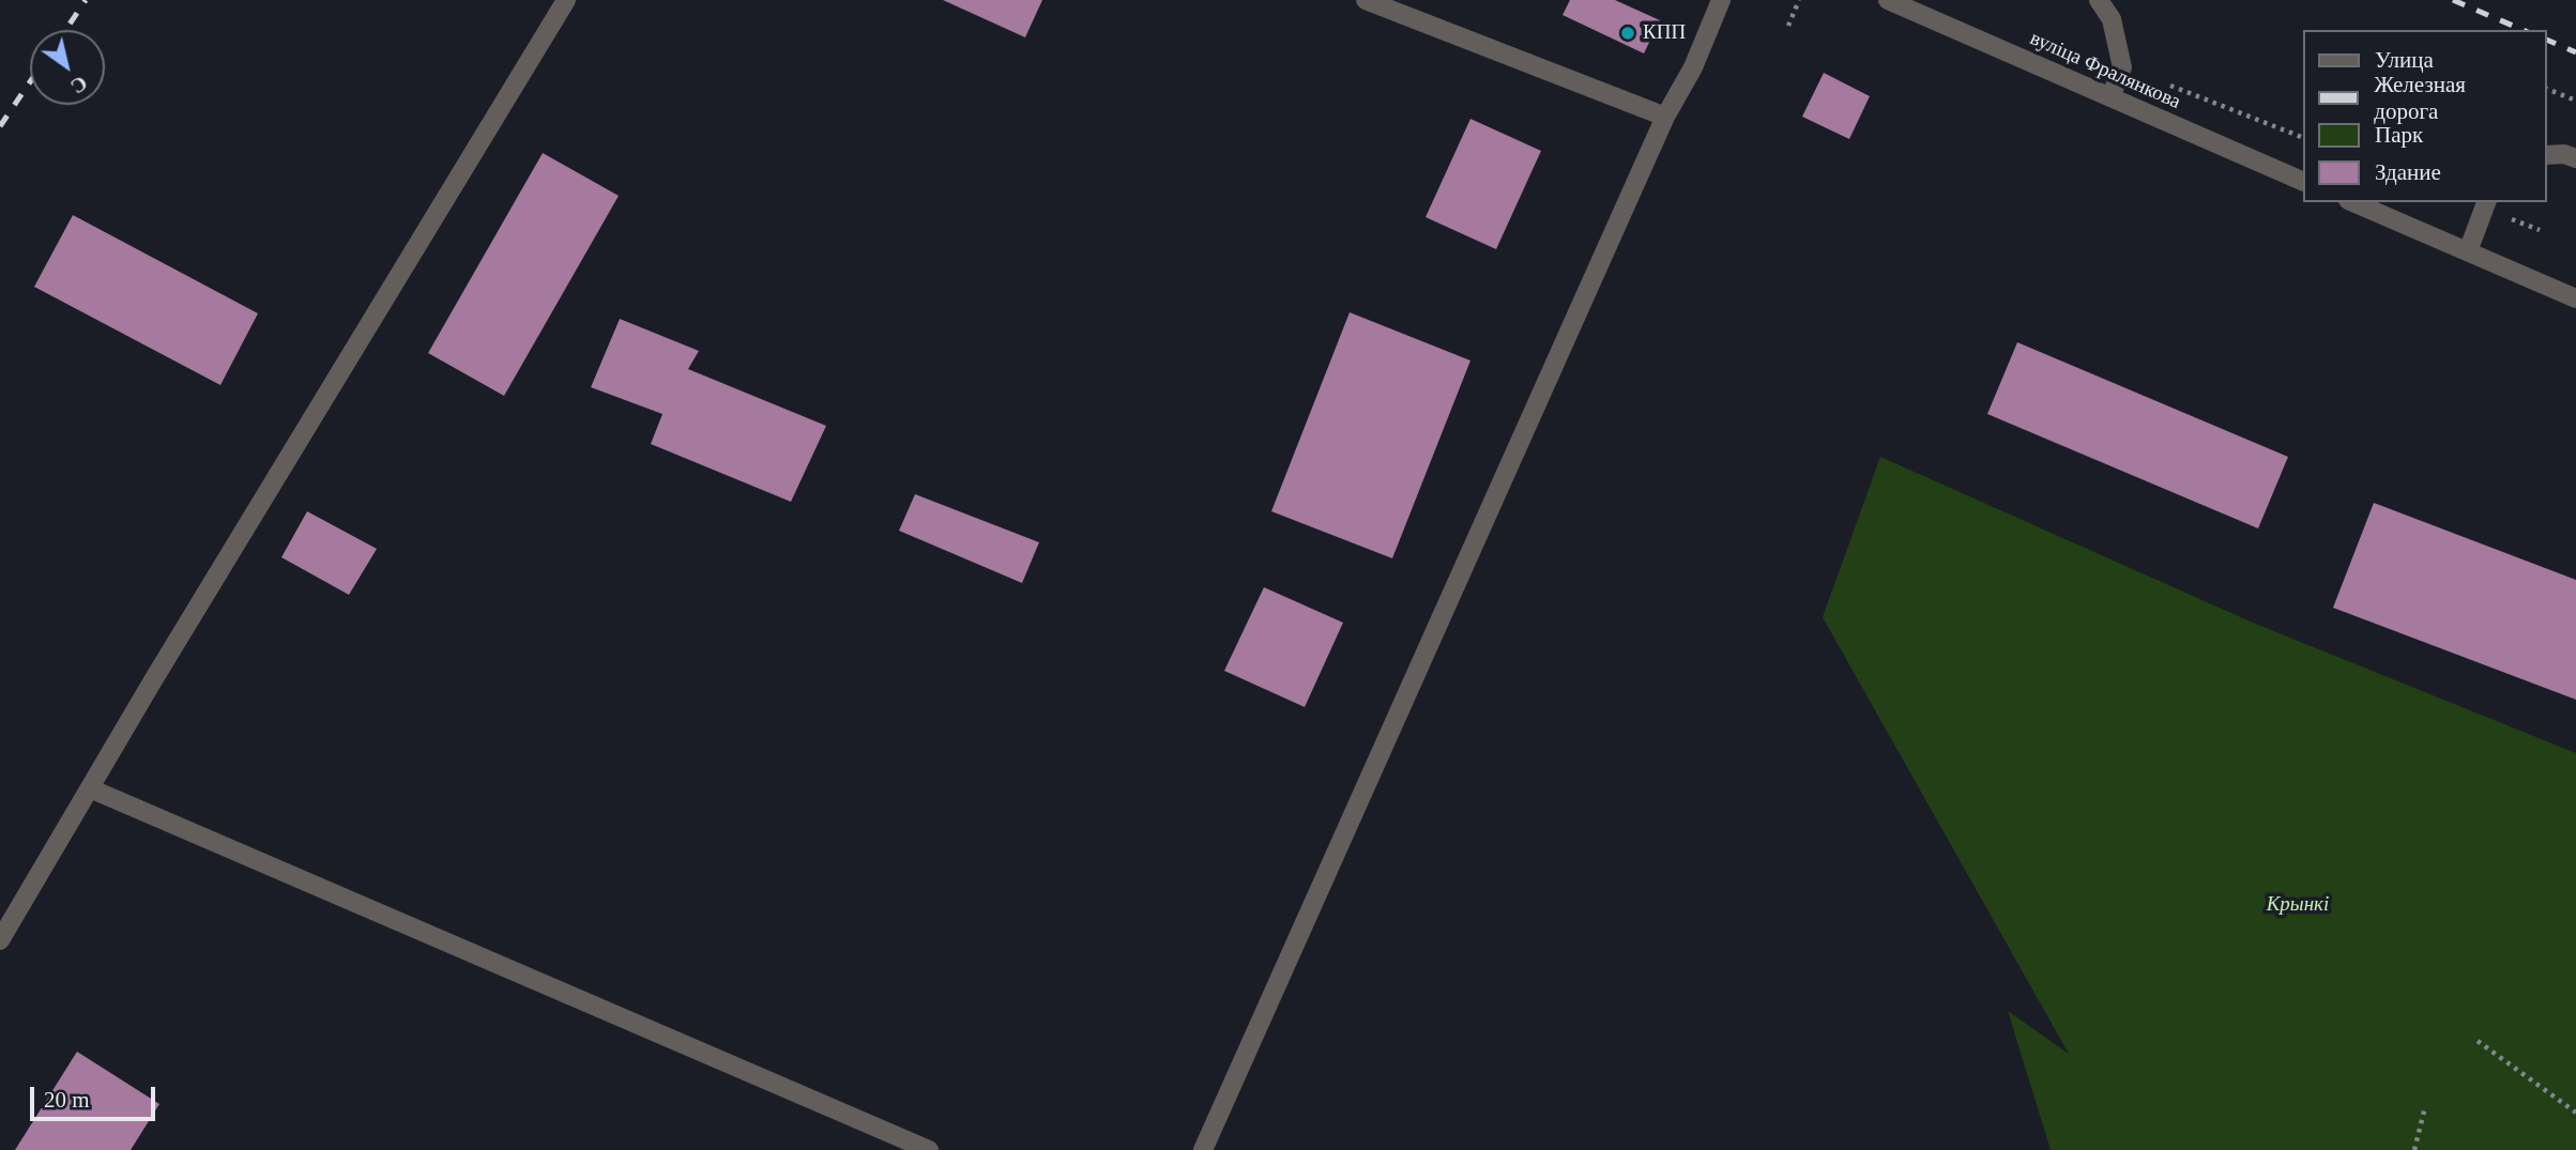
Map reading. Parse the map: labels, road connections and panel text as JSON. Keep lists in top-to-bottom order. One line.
{"streets":{"street":["вуліца Фралянкова"]},"parks":["Крынкі"],"places":["КПП"],"legend":["Улица","Железная дорога","Парк","Здание"],"scale_bar":"20 m","north":"bottom right"}
